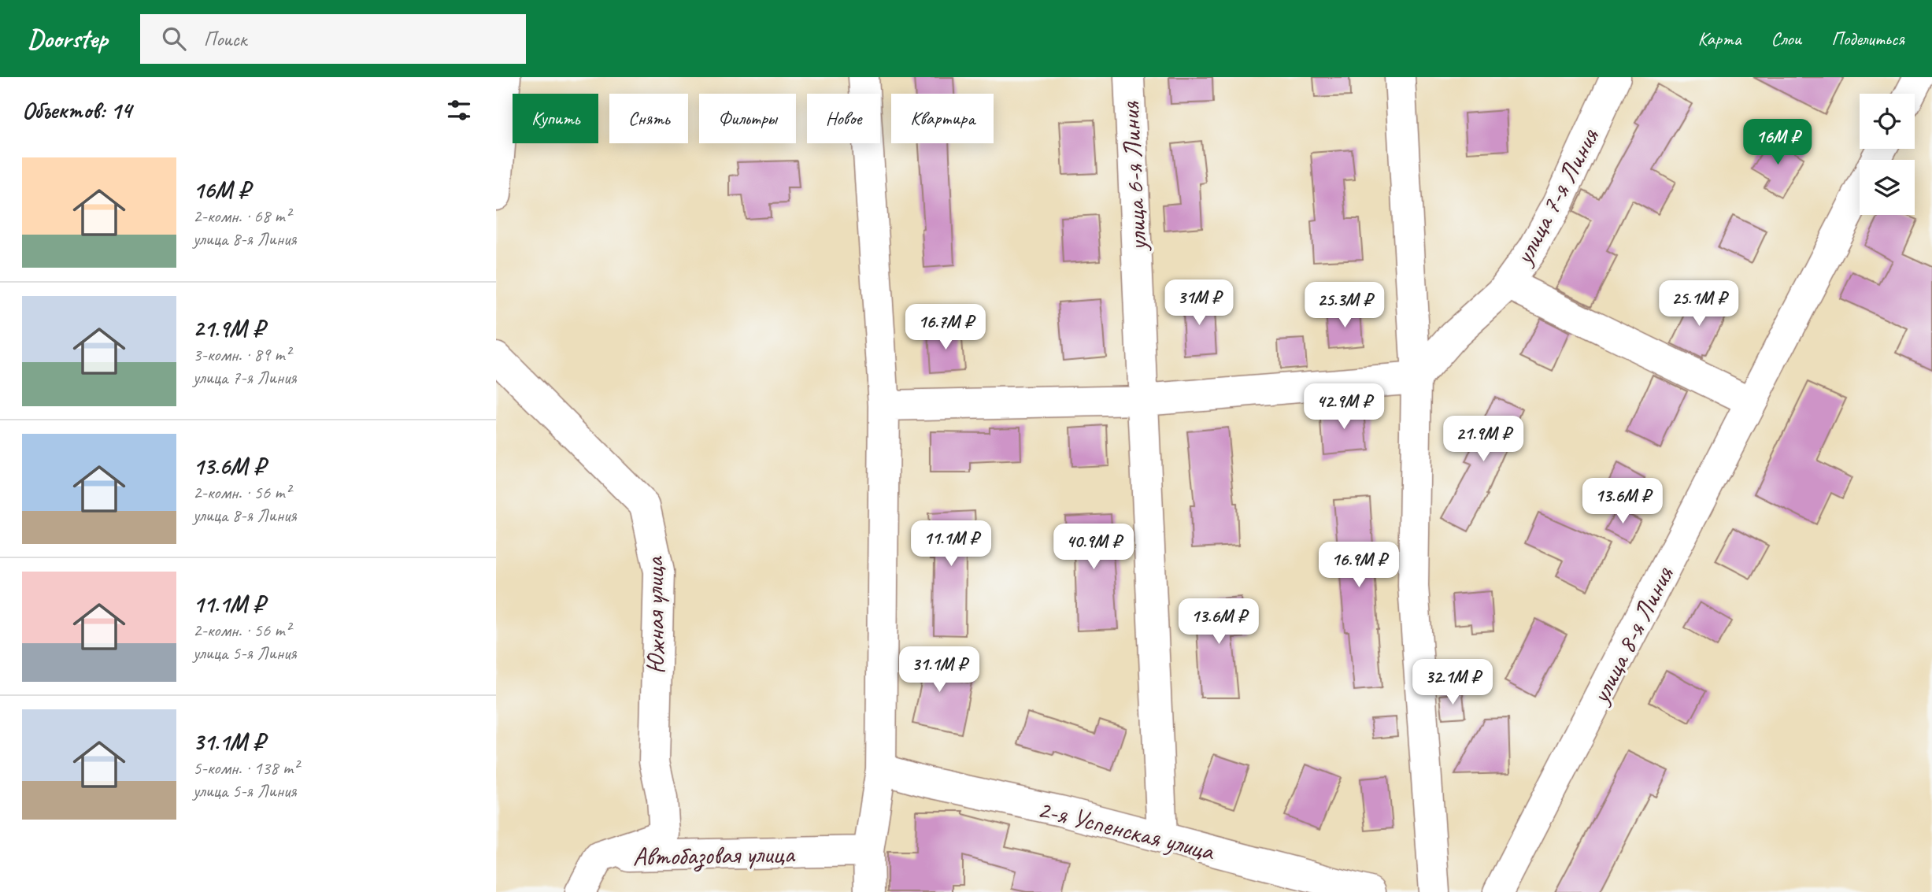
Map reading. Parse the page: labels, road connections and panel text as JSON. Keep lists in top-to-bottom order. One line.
{"streets":{"street":["улица 6-я Линия","улица 7-я Линия","Южная улица","улица 8-я Линия","2-я Успенская улица","Автобазовая улица"]},"crossings":[["улица 6-я Линия","2-я Успенская улица"],["Южная улица","Автобазовая улица"]],"page":{"header":"Doorstep","search":"Поиск","nav":["Карта","Слои","Поделиться"],"heading":"Объектов: 14","chip":["Купить","Снять","Фильтры","Новое","Квартира"],"price":["16M ₽","31M ₽","25.1M ₽","25.3M ₽","16.7M ₽","42.9M ₽","21.9M ₽","13.6M ₽","11.1M ₽","40.9M ₽","16.9M ₽","13.6M ₽","31.1M ₽","32.1M ₽"],"list":[{"name":"16M ₽","note":"2-комн. · 68 m² · улица 8-я Линия"},{"name":"21.9M ₽","note":"3-комн. · 89 m² · улица 7-я Линия"},{"name":"13.6M ₽","note":"2-комн. · 56 m² · улица 8-я Линия"},{"name":"11.1M ₽","note":"2-комн. · 56 m² · улица 5-я Линия"},{"name":"31.1M ₽","note":"5-комн. · 138 m² · улица 5-я Линия"}]}}
